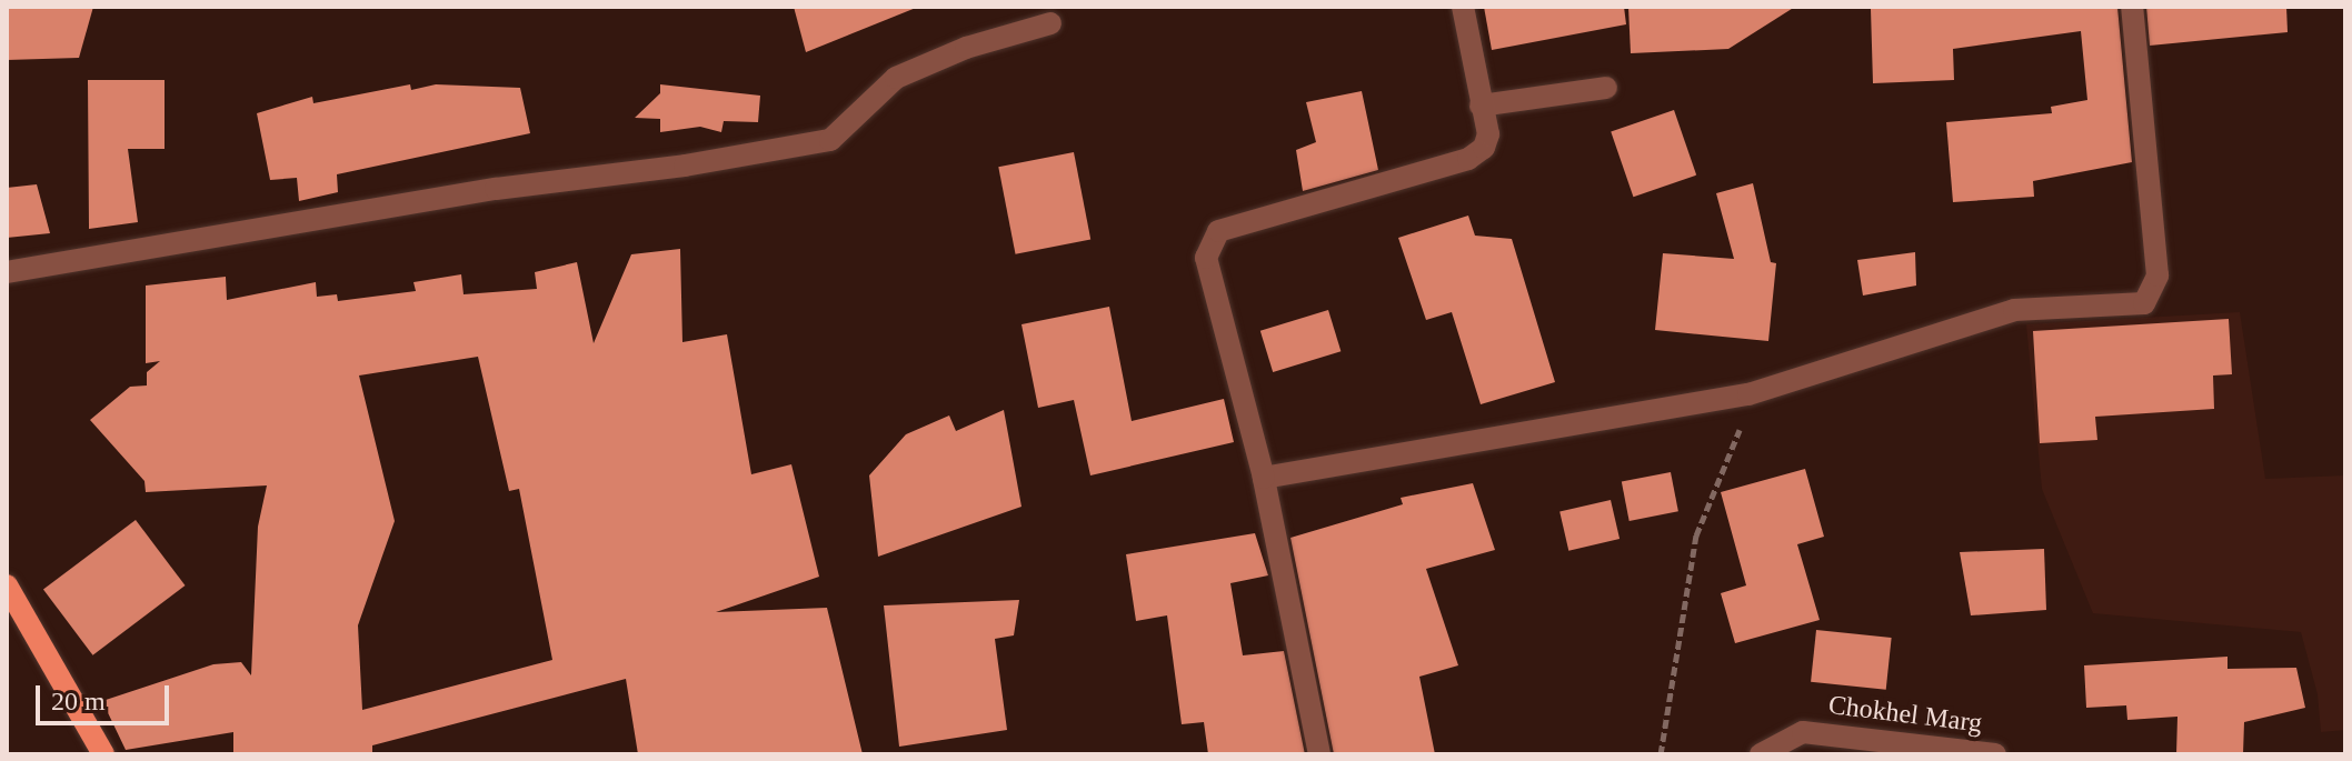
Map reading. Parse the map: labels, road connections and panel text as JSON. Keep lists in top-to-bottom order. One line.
{"streets":{"street":["Chokhel Marg"]},"scale_bar":"20 m"}
